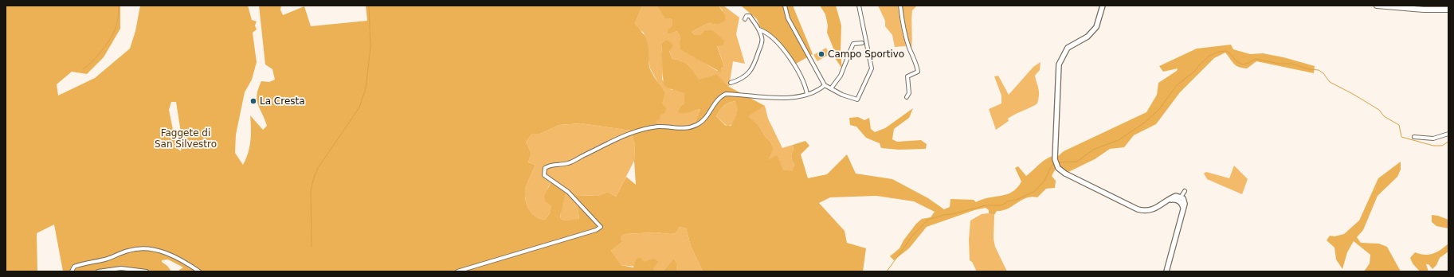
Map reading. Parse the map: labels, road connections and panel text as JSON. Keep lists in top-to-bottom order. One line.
{"parks":["Faggete di San Silvestro"],"places":["Campo Sportivo","La Cresta"]}
